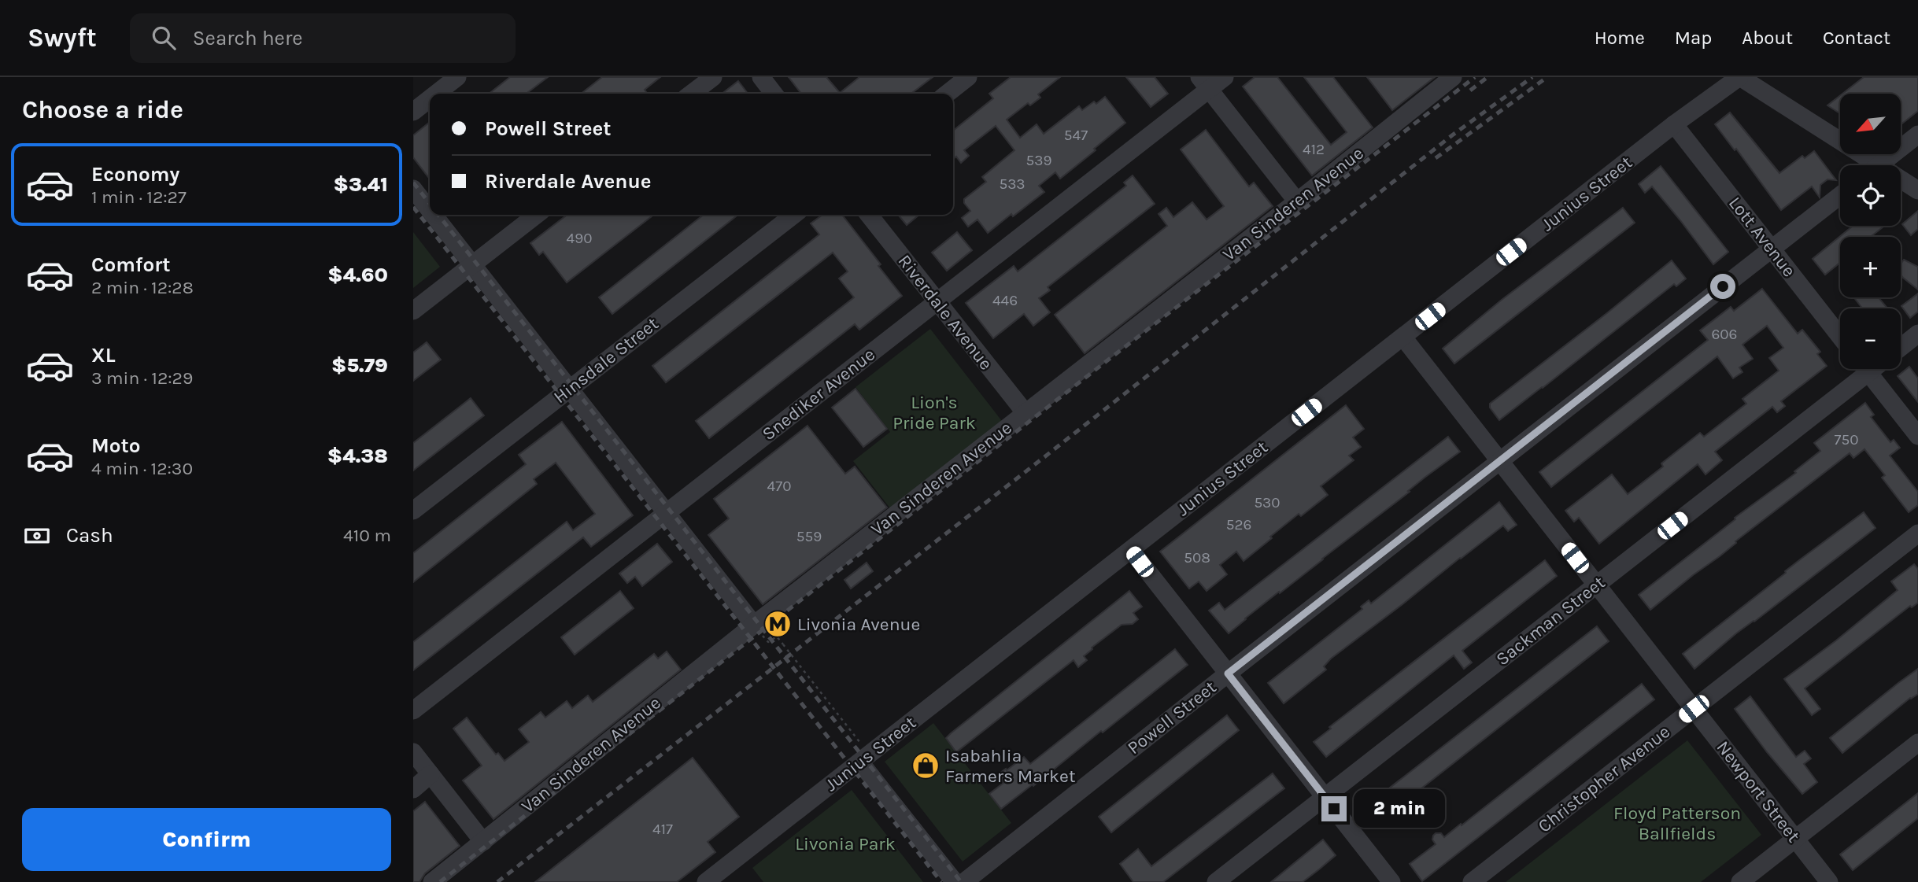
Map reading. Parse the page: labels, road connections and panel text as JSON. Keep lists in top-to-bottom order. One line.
{"streets":{"street":["Junius Street","Van Sinderen Avenue","Lott Avenue","Riverdale Avenue","Hinsdale Street","Snediker Avenue","Sackman Street","Powell Street","Christopher Avenue","Newport Street"]},"crossings":[["Junius Street","Lott Avenue"],["Junius Street","Newport Street"],["Van Sinderen Avenue","Riverdale Avenue"],["Lott Avenue","Powell Street"],["Riverdale Avenue","Snediker Avenue"],["Sackman Street","Newport Street"],["Powell Street","Newport Street"],["Christopher Avenue","Newport Street"]],"parks":["Lion's Pride Park","Floyd Patterson Ballfields","Livonia Park"],"places":{"metro station":["Livonia Avenue"],"shop":["Isabahlia Farmers Market"]},"house_numbers":["547","412","539","533","490","446","606","750","470","530","526","559","508","417"],"north":"bottom left","page":{"header":"Swyft","search":"Search here","nav":["Home","Map","About","Contact"],"heading":"Choose a ride","map_buttons":["+","−"],"banner":["Powell Street","Riverdale Avenue"],"list":[{"name":"Economy","note":"1 min · 12:27","value":"$3.41"},{"name":"Comfort","note":"2 min · 12:28","value":"$4.60"},{"name":"XL","note":"3 min · 12:29","value":"$5.79"},{"name":"Moto","note":"4 min · 12:30","value":"$4.38"}],"pay":["Cash","410 m"],"bubble":"2 min","buttons":"Confirm"}}
